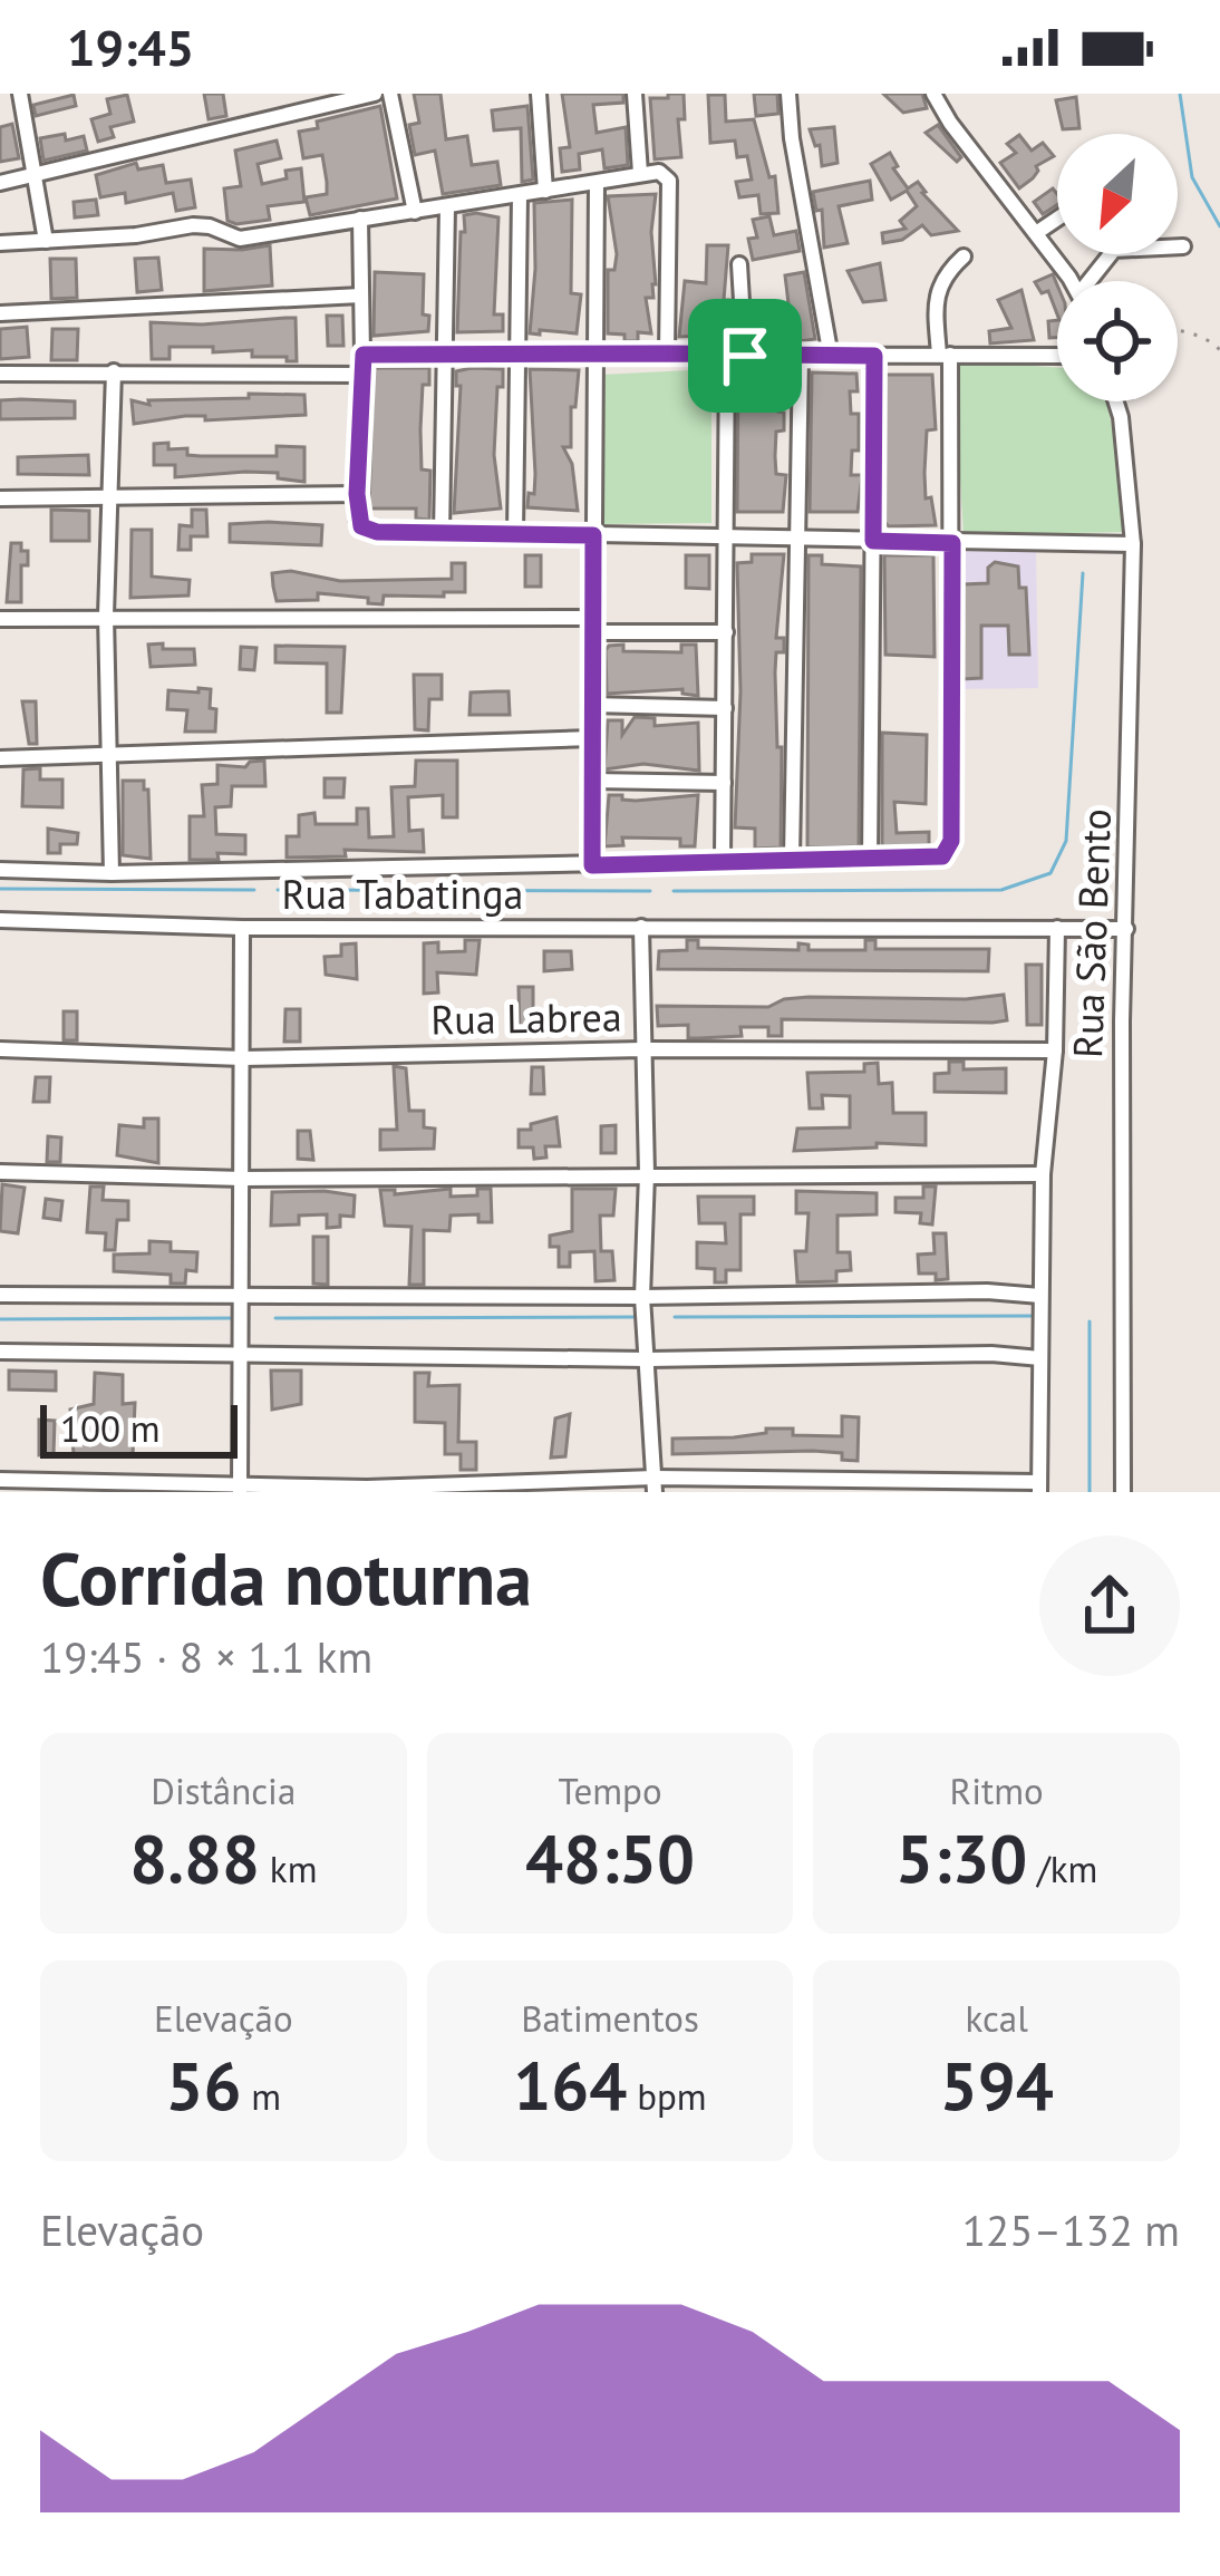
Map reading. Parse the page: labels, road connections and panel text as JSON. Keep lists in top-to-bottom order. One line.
{"streets":{"street":["Rua Tabatinga","Rua São Bento","Rua Labrea"]},"crossings":[["Rua Tabatinga","Rua São Bento"]],"scale_bar":"100 m","north":"bottom left","page":{"status":"19:45","scale":"100 m","heading":["Corrida noturna","19:45 · 8 × 1.1 km"],"stats":[["Distância","8.88 km"],["Tempo","48:50"],["Ritmo","5:30 /km"],["Elevação","56 m"],["Batimentos","164 bpm"],["kcal","594"]],"chart":["Elevação","125–132 m"]}}
